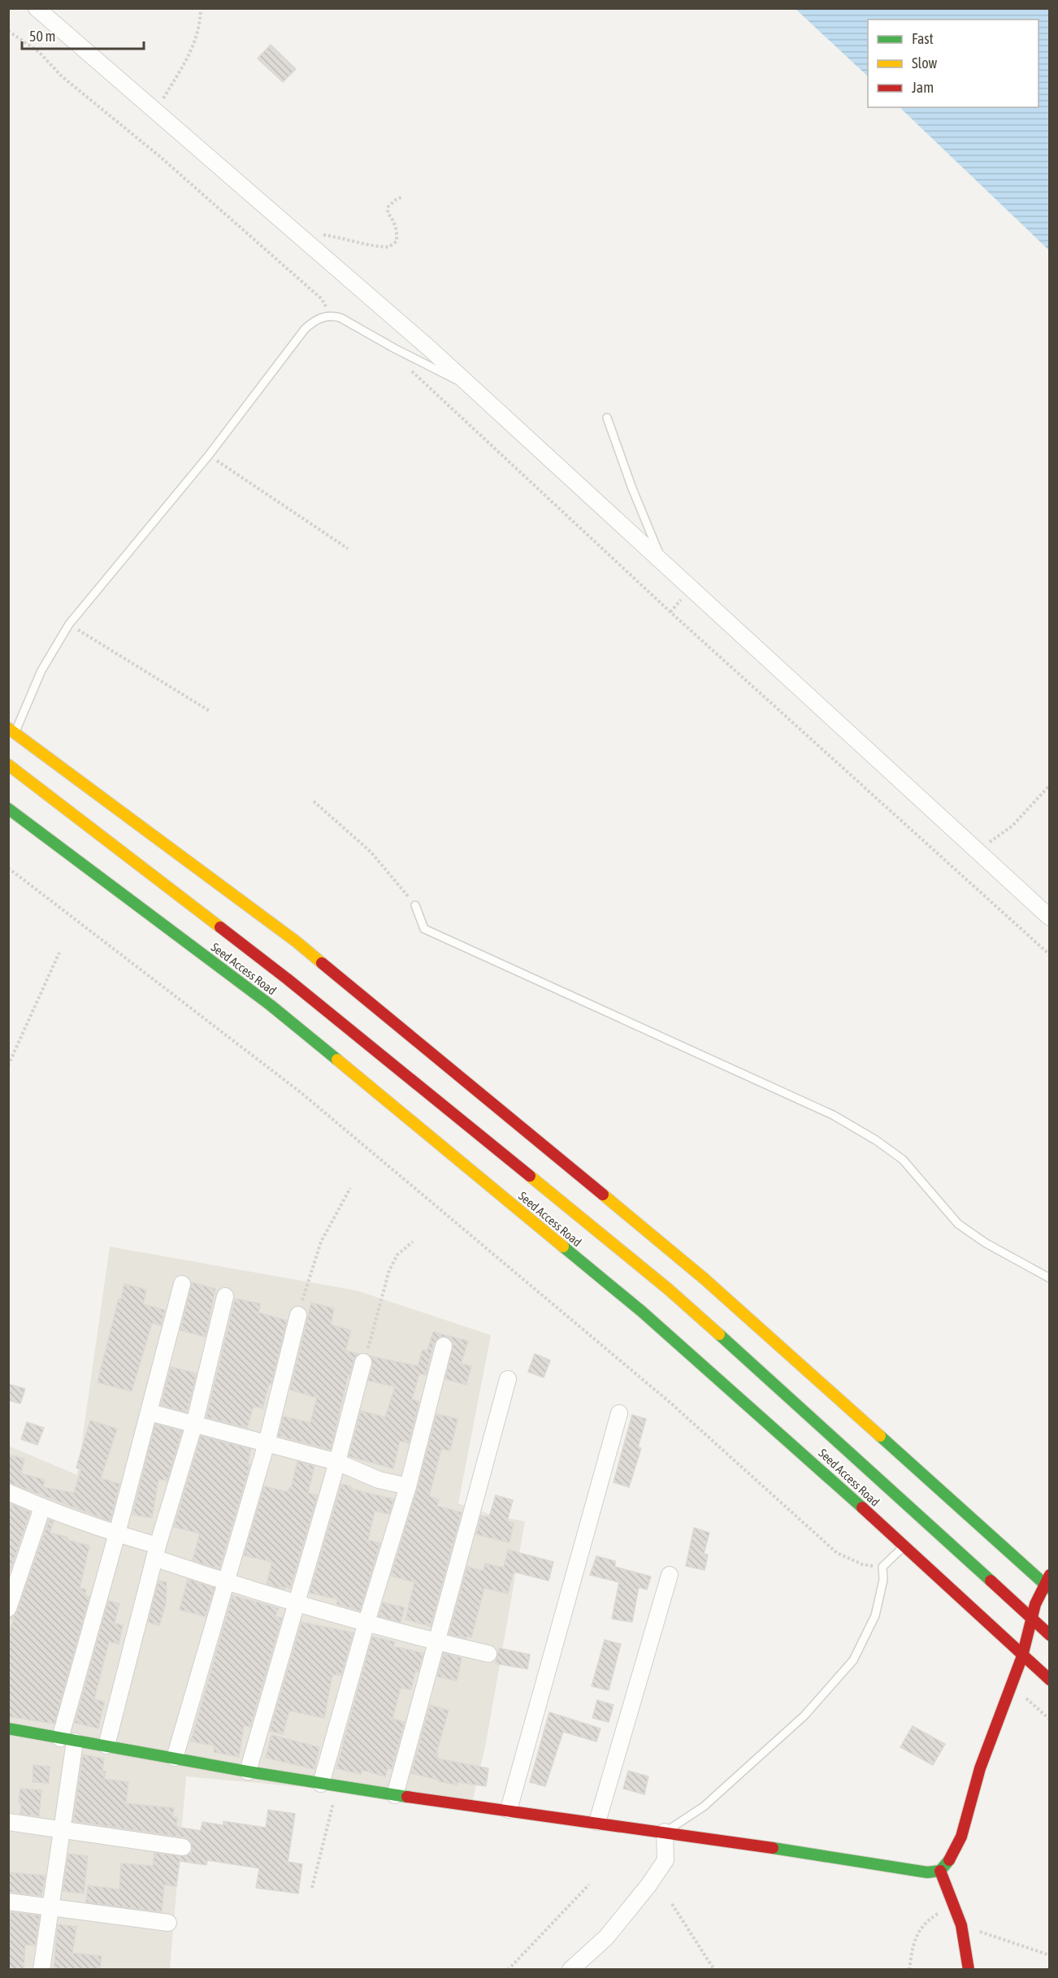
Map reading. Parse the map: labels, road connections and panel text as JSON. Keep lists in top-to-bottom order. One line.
{"streets":{"street":["Seed Access Road"]},"legend":["Fast","Slow","Jam"],"scale_bar":"50 m"}
